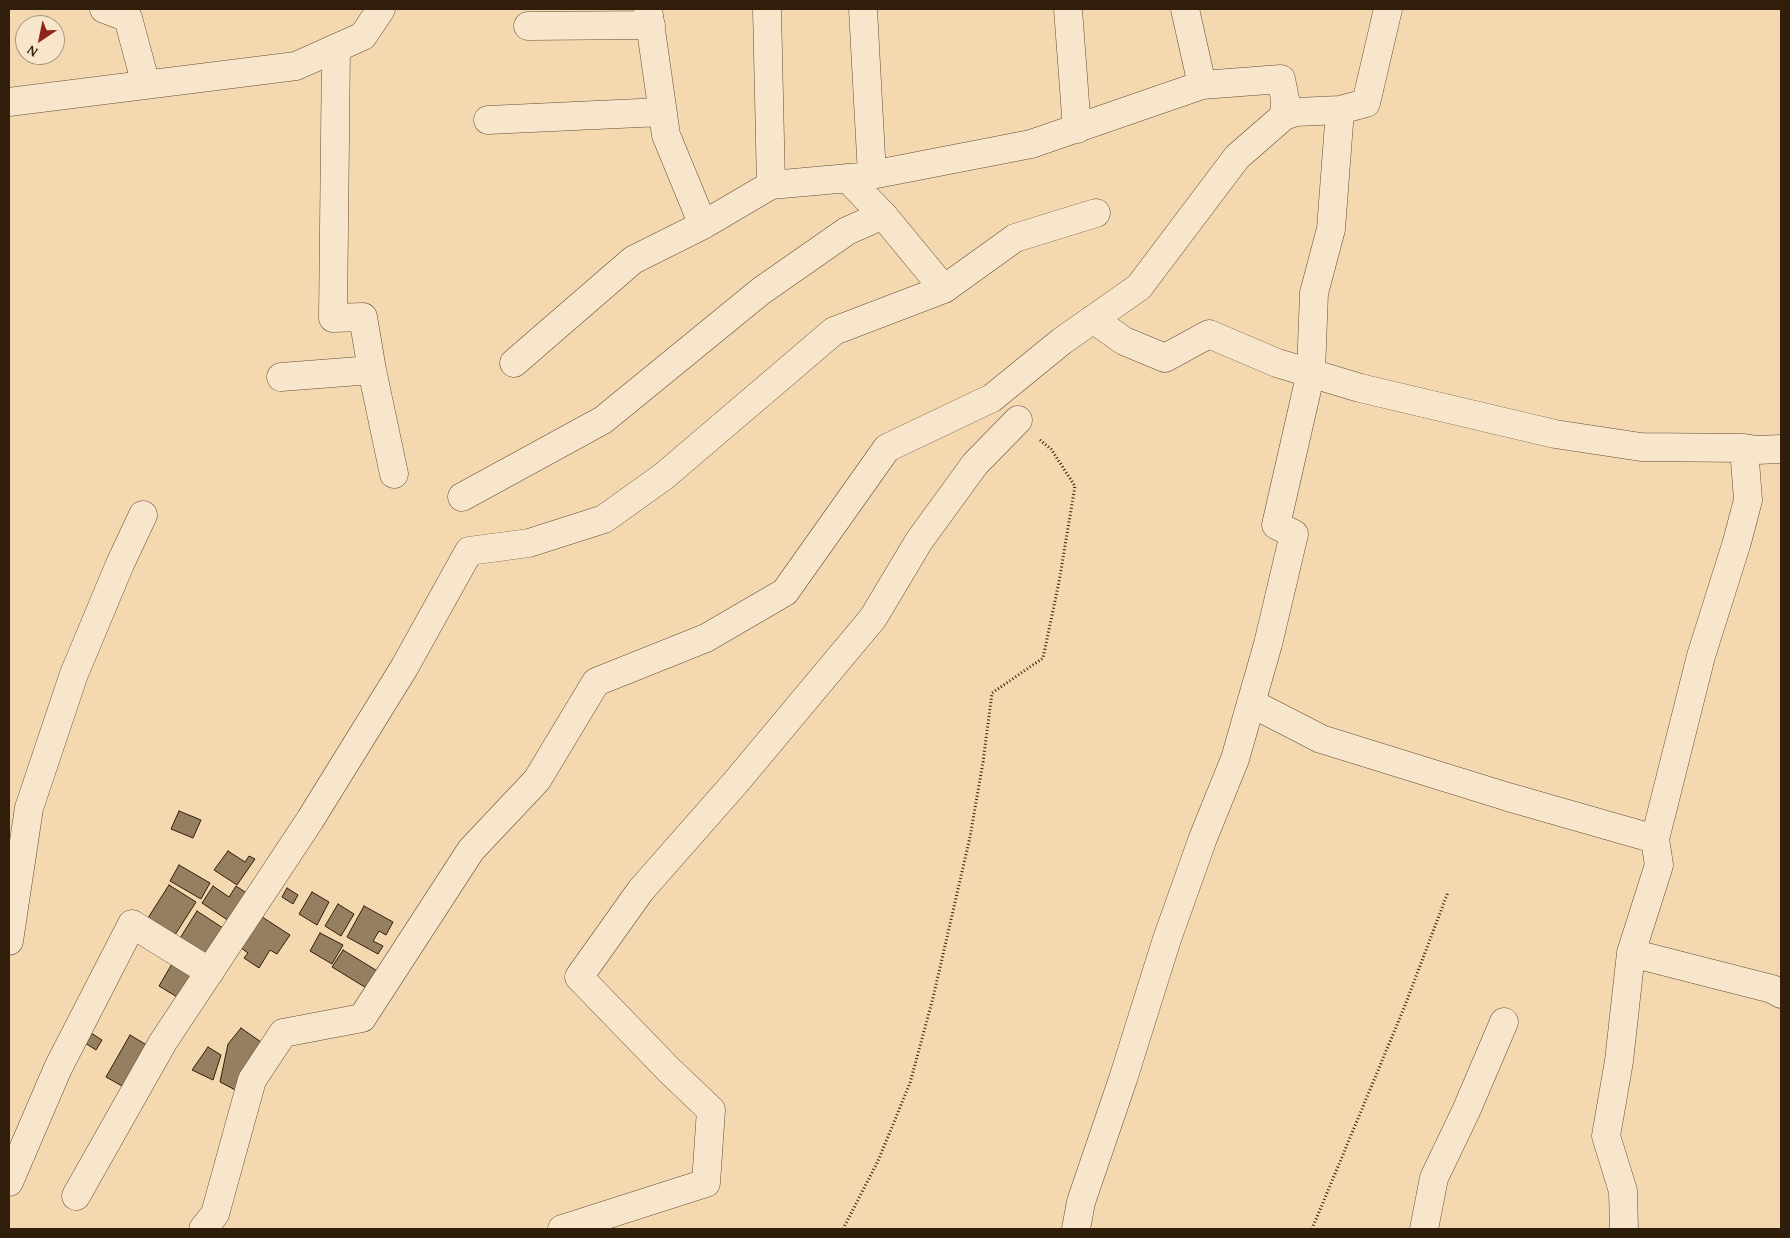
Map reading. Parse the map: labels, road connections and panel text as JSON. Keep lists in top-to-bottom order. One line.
{"north":"bottom left"}
